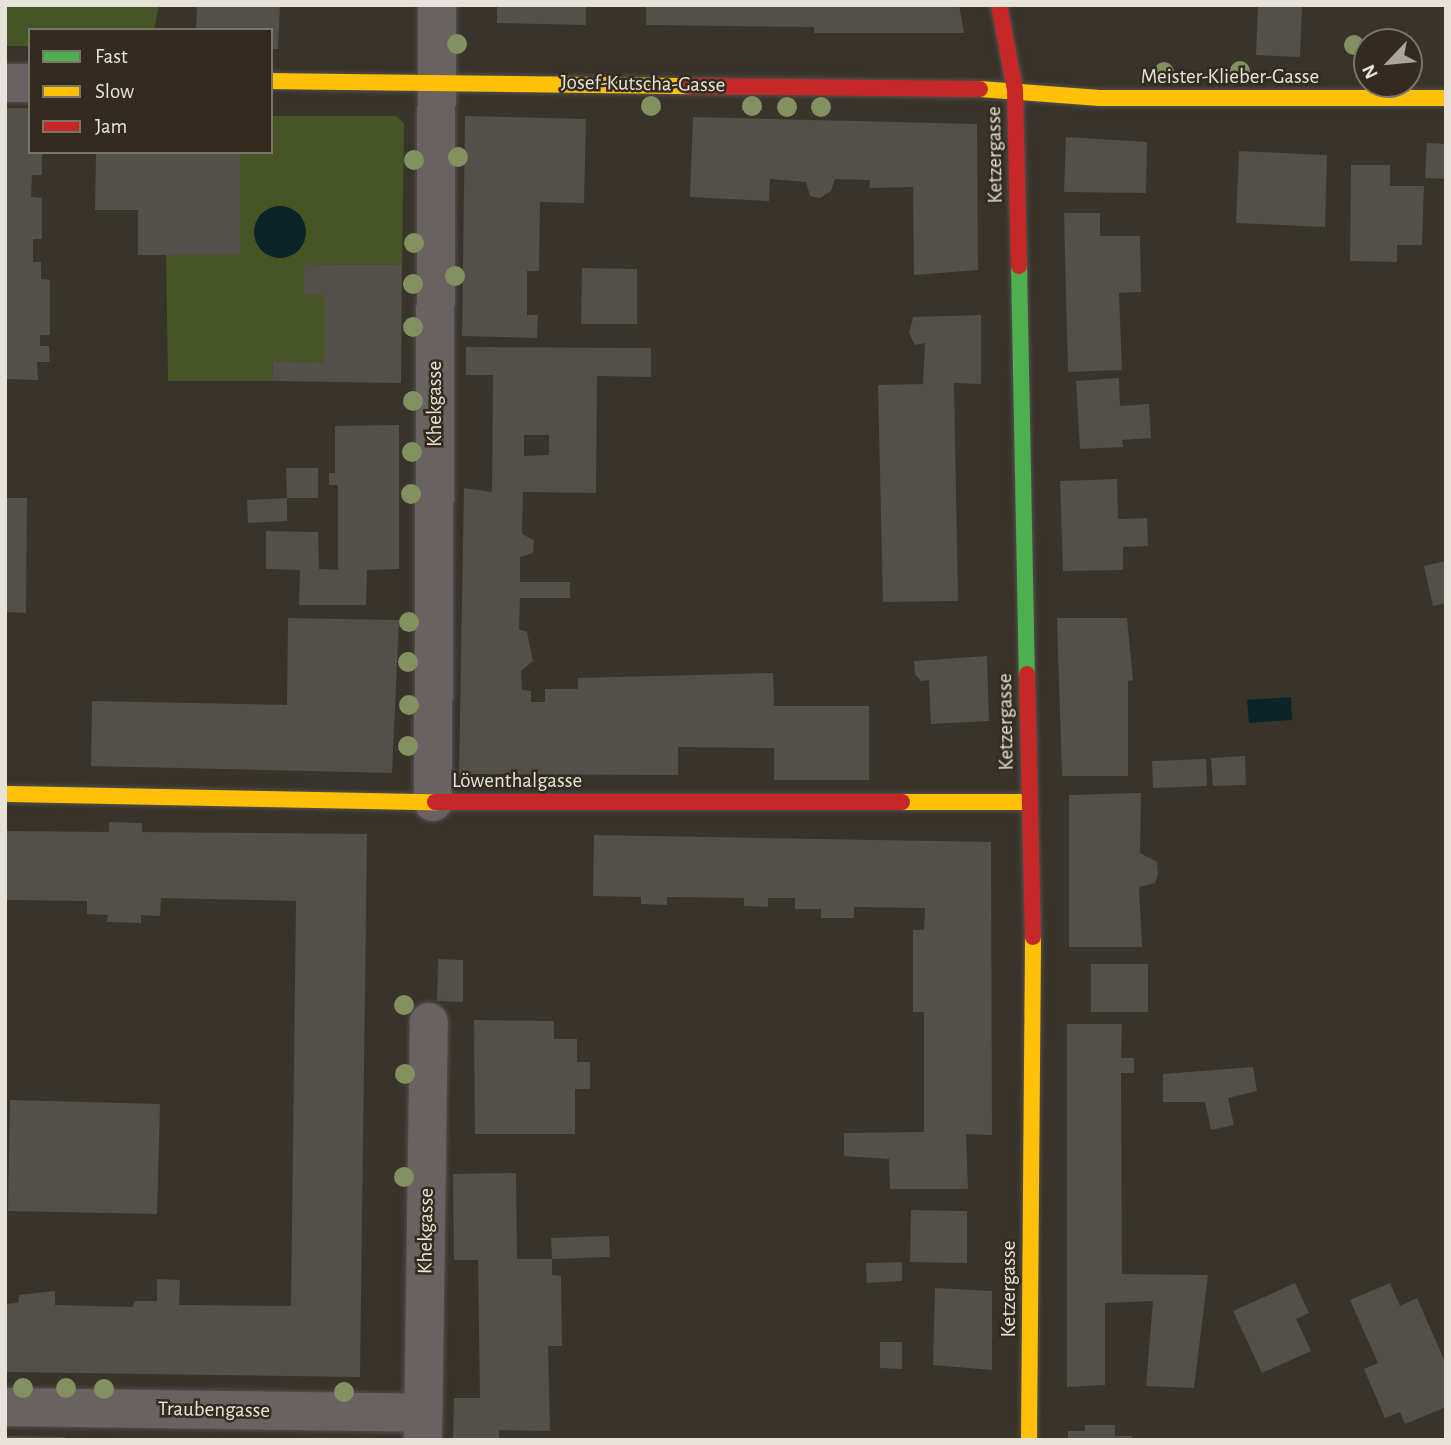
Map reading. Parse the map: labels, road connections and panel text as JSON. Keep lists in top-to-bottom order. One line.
{"streets":{"street":["Meister-Klieber-Gasse","Josef-Kutscha-Gasse","Ketzergasse","Khekgasse","Löwenthalgasse","Traubengasse"]},"crossings":[["Meister-Klieber-Gasse","Josef-Kutscha-Gasse"],["Meister-Klieber-Gasse","Ketzergasse"],["Josef-Kutscha-Gasse","Ketzergasse"],["Josef-Kutscha-Gasse","Khekgasse"],["Ketzergasse","Löwenthalgasse"],["Khekgasse","Löwenthalgasse"],["Khekgasse","Traubengasse"]],"legend":["Fast","Slow","Jam"],"north":"bottom left"}
